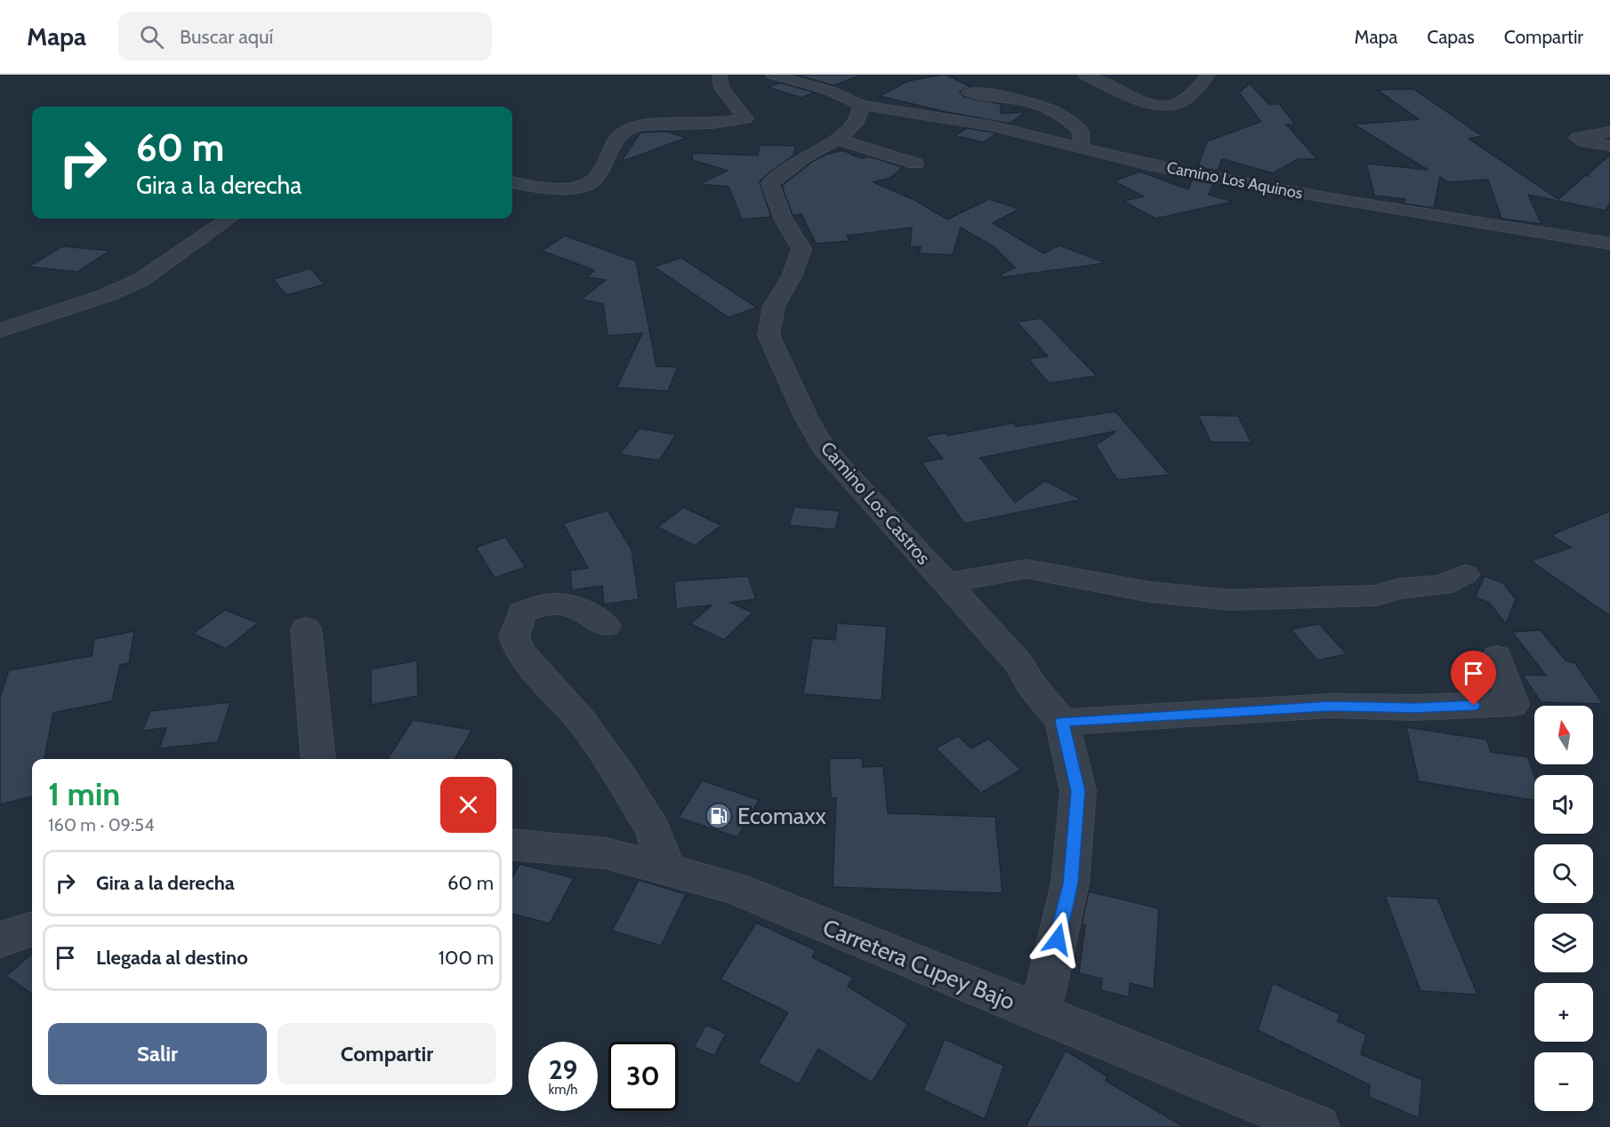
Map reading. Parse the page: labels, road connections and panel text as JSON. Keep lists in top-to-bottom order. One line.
{"streets":{"street":["Camino Los Aquinos","Camino Los Castros","Carretera Cupey Bajo"]},"crossings":[["Camino Los Aquinos","Camino Los Castros"],["Camino Los Castros","Carretera Cupey Bajo"]],"places":{"fuel station":["Ecomaxx"]},"north":"top","page":{"header":"Mapa","search":"Buscar aquí","nav":["Mapa","Capas","Compartir"],"turn":["60 m","Gira a la derecha"],"map_buttons":["+","−"],"heading":["1 min","160 m · 09:54"],"list":[{"name":"Gira a la derecha","value":"60 m"},{"name":"Llegada al destino","value":"100 m"}],"buttons":["Salir","Compartir"],"speed":"29 km/h","limit":"30"}}
